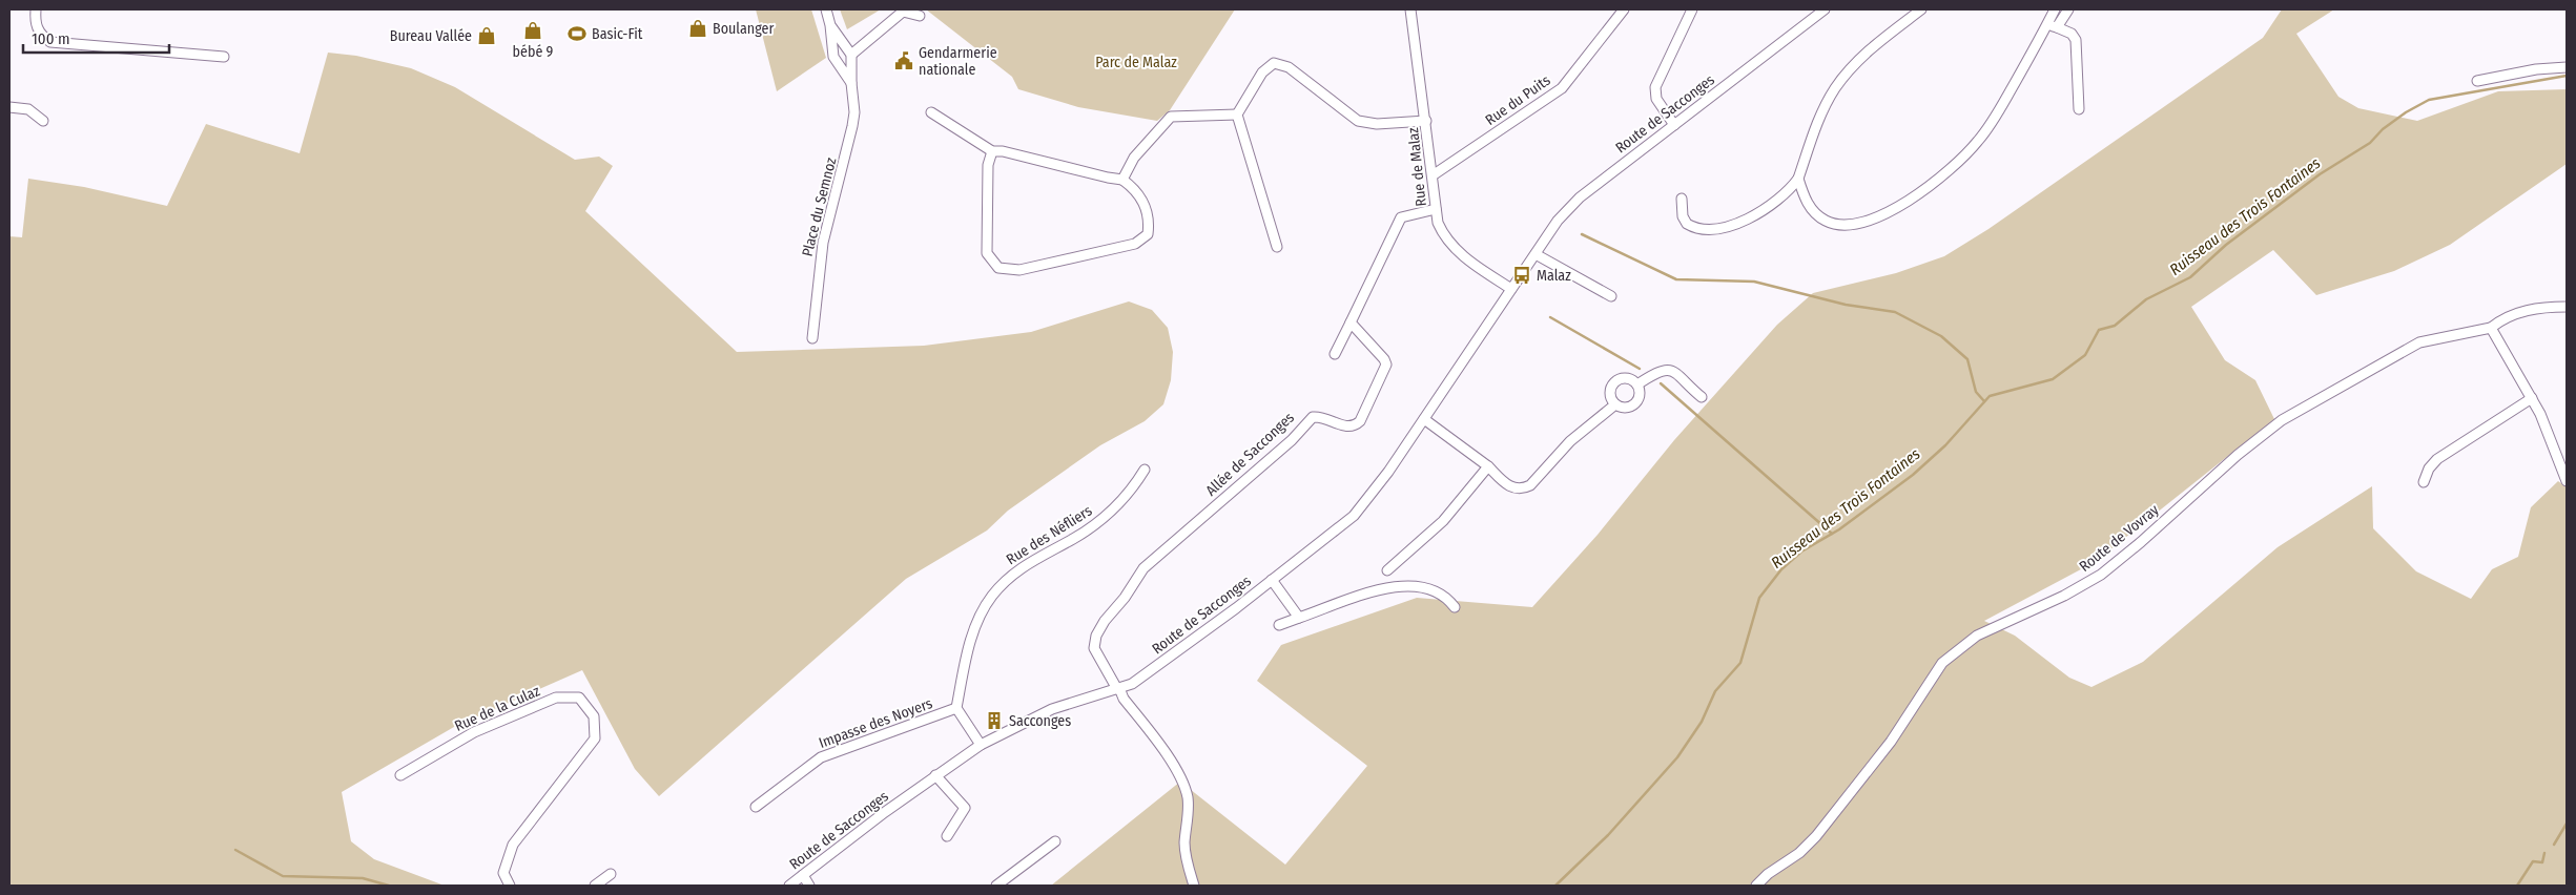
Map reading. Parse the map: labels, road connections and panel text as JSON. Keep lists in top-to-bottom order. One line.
{"streets":{"street":["Rue du Puits","Route de Sacconges","Rue de Malaz","Place du Semnoz","Allée de Sacconges","Rue des Néfliers","Route de Vovray","Rue de la Culaz","Impasse des Noyers"]},"crossings":[["Rue du Puits","Rue de Malaz"],["Route de Sacconges","Rue de Malaz"],["Route de Sacconges","Allée de Sacconges"],["Rue des Néfliers","Impasse des Noyers"]],"water":["Ruisseau des Trois Fontaines"],"parks":["Parc de Malaz"],"places":{"shop":["Boulanger","bébé 9","Bureau Vallée"],"sports":["Basic-Fit"],"public building":["Gendarmerie nationale"],"bus stop":["Malaz"],"building":["Sacconges"]},"scale_bar":"100 m"}
